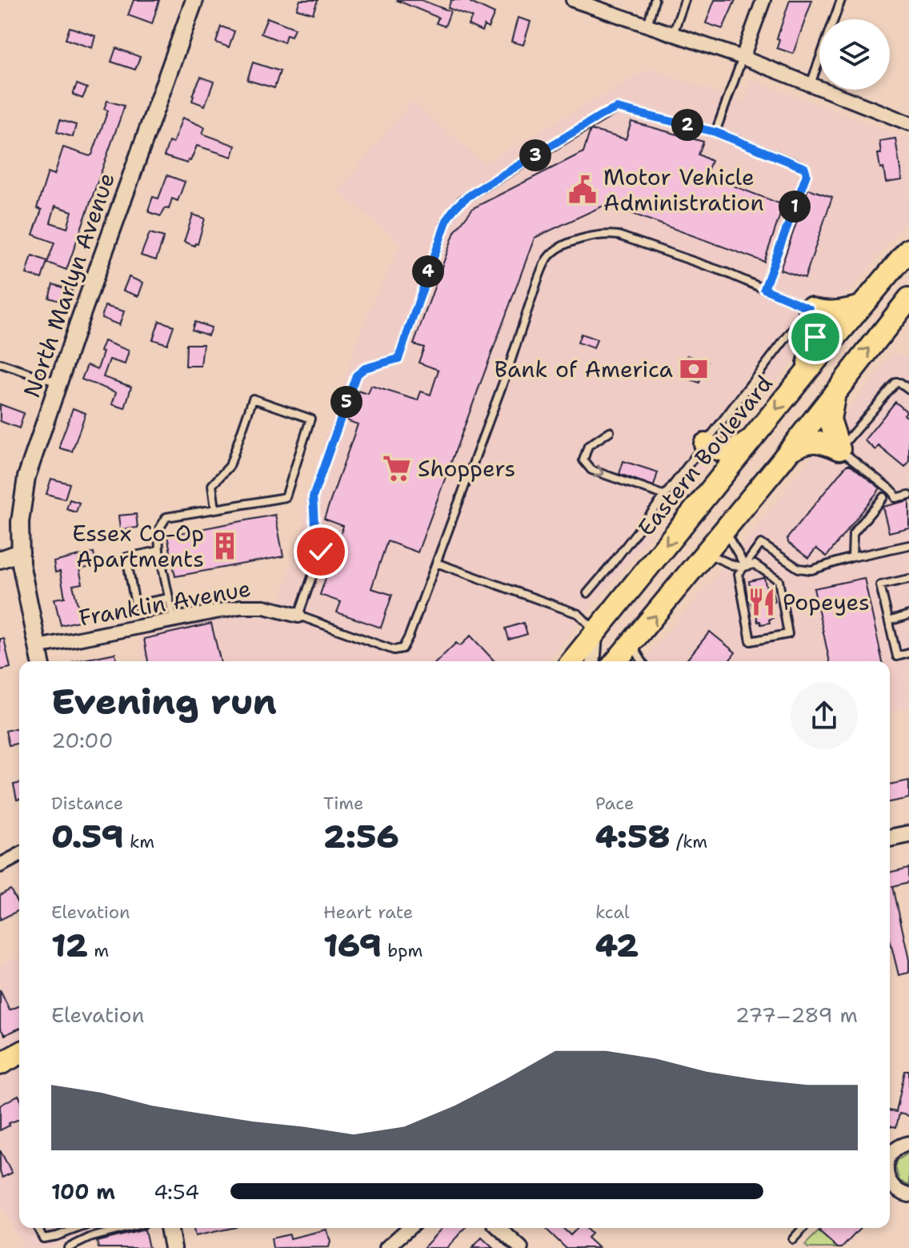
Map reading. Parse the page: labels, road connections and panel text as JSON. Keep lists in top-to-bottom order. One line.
{"streets":{"main road":["Eastern Boulevard"],"street":["North Marlyn Avenue","Franklin Avenue"]},"crossings":[["North Marlyn Avenue","Franklin Avenue"]],"places":{"public building":["Motor Vehicle Administration"],"bank":["Bank of America"],"supermarket":["Shoppers"],"building":["Essex Co-Op Apartments"],"restaurant":["Popeyes"]},"page":{"pins":["2","3","1","4","5"],"heading":["Evening run","20:00"],"stats":[["Distance","0.59 km"],["Time","2:56"],["Pace","4:58 /km"],["Elevation","12 m"],["Heart rate","169 bpm"],["kcal","42"]],"chart":["Elevation","277–289 m"],"list":[{"name":"100 m","note":"4:54"}]}}
